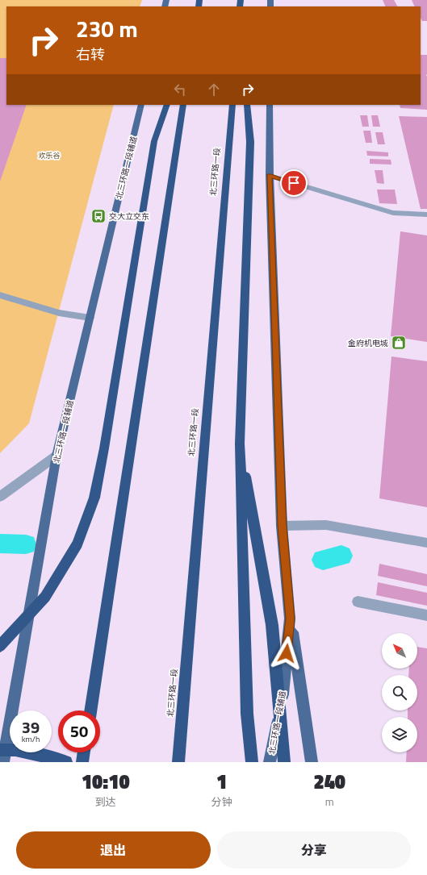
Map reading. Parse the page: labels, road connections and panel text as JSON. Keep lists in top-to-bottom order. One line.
{"streets":{"highway":["北三环路一段"],"main road":["北三环路一段辅道"]},"parks":["欢乐谷"],"places":{"bus stop":["交大立交东"],"shop":["金府机电城"]},"north":"top left","page":{"turn":["230 m","右转"],"speed":"39 km/h","limit":"50","eta":["10:10","到达","1","分钟","240","m"],"buttons":["退出","分享"]}}
